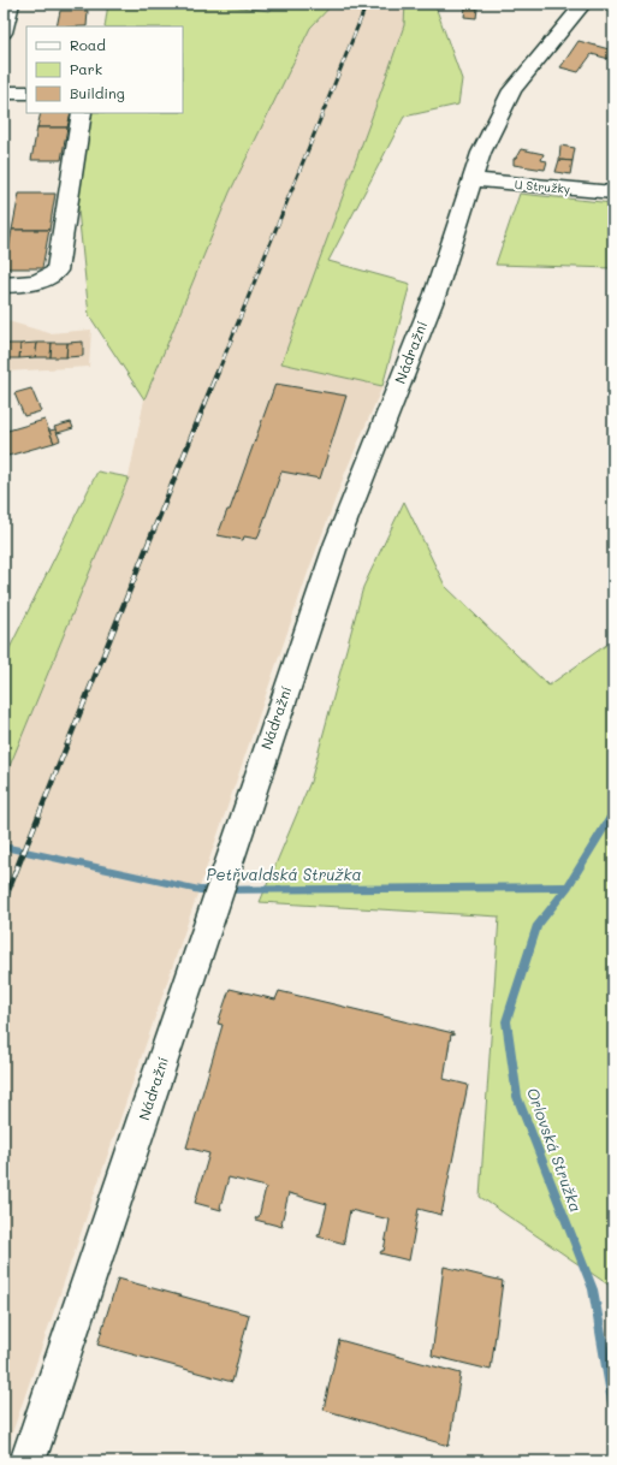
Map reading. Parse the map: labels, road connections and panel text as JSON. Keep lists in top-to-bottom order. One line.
{"streets":{"street":["U Stružky","Nádražní"]},"crossings":[["U Stružky","Nádražní"]],"water":["Petřvaldská Stružka","Orlovská Stružka"],"legend":["Road","Park","Building"]}
